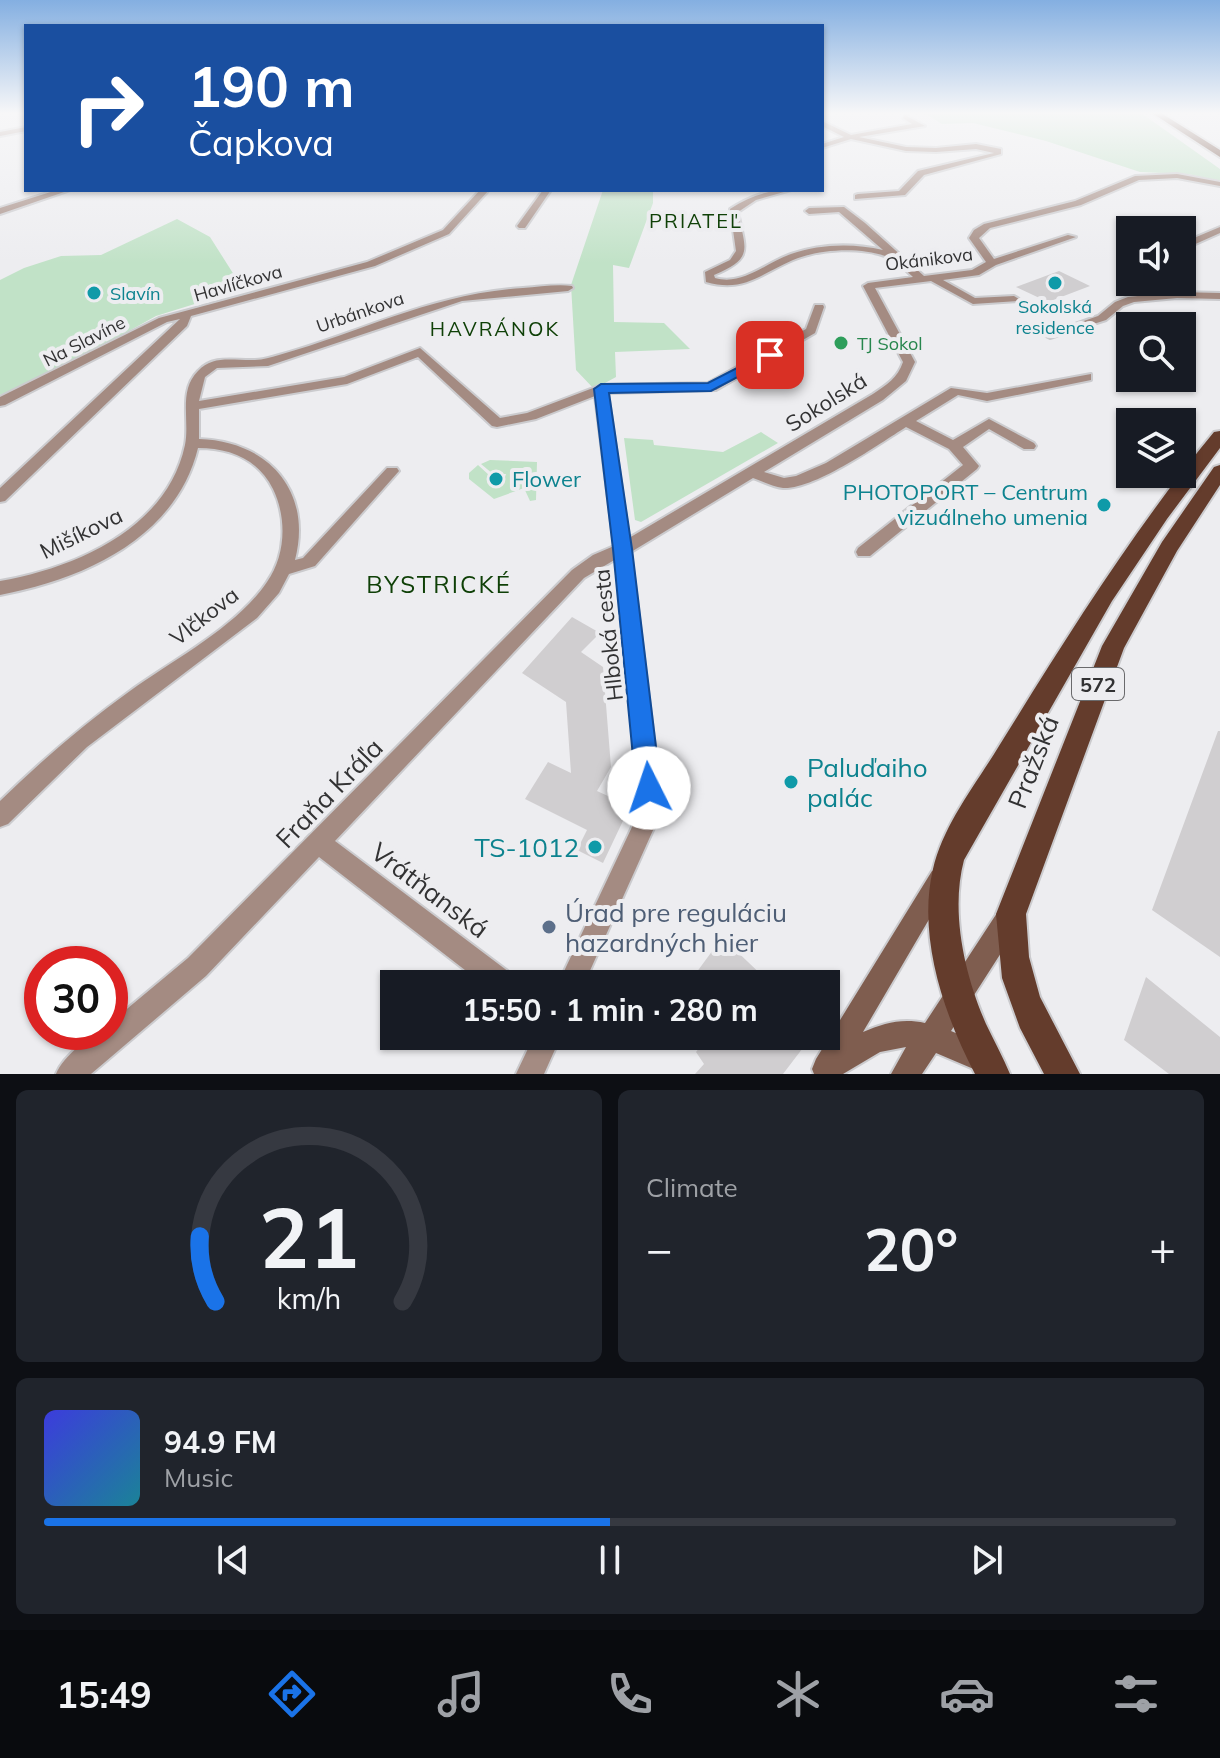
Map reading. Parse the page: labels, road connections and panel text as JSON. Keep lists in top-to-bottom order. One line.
{"streets":{"main road":["572","Pražská"],"street":["Okánikova","Havlíčkova","Urbánkova","Na Slavíne","Sokolská","Mišíkova","Vlčkova","Hlboká cesta","Fraňa Kráľa","Vrátňanská"]},"crossings":[["Okánikova","Sokolská"],["Havlíčkova","Na Slavíne"],["Urbánkova","Mišíkova"],["Sokolská","Hlboká cesta"],["Sokolská","Fraňa Kráľa"],["Mišíkova","Vlčkova"],["Hlboká cesta","Fraňa Kráľa"],["572","Pražská"],["Fraňa Kráľa","Vrátňanská"]],"districts":["PRIATEĽ","HAVRÁNOK","BYSTRICKÉ"],"places":["Sokolská residence","Slavín","TJ Sokol","Flower","PHOTOPORT – Centrum vizuálneho umenia","Paluďaiho palác","TS-1012","Úrad pre reguláciu hazardných hier"],"page":{"turn":["190 m","Čapkova"],"limit":"30","trip":"15:50 · 1 min · 280 m","tile":"Climate","heat":["−","20°","+"],"song":["94.9 FM","Music"],"tabs":"15:49","gauge":["21","km/h"]}}
